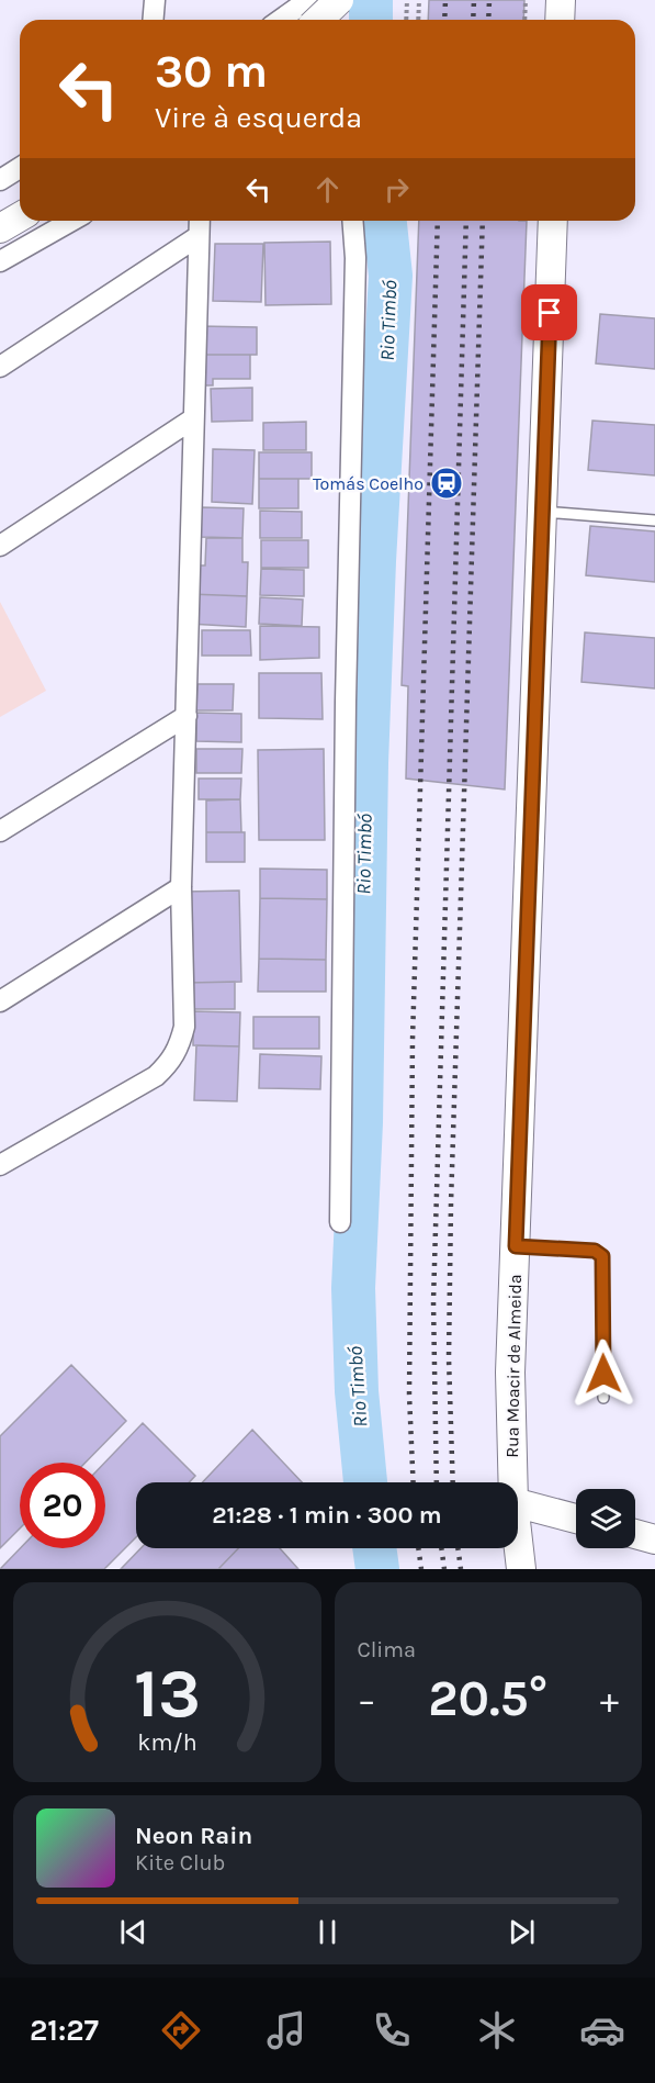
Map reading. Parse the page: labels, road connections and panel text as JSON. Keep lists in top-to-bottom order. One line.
{"streets":{"main road":["Rua Moacir de Almeida"]},"water":["Rio Timbó"],"places":{"station":["Tomás Coelho"]},"page":{"turn":["30 m","Vire à esquerda"],"limit":"20","trip":"21:28 · 1 min · 300 m","tile":"Clima","heat":["−","20.5°","+"],"song":["Neon Rain","Kite Club"],"tabs":"21:27","gauge":["13","km/h"]}}
